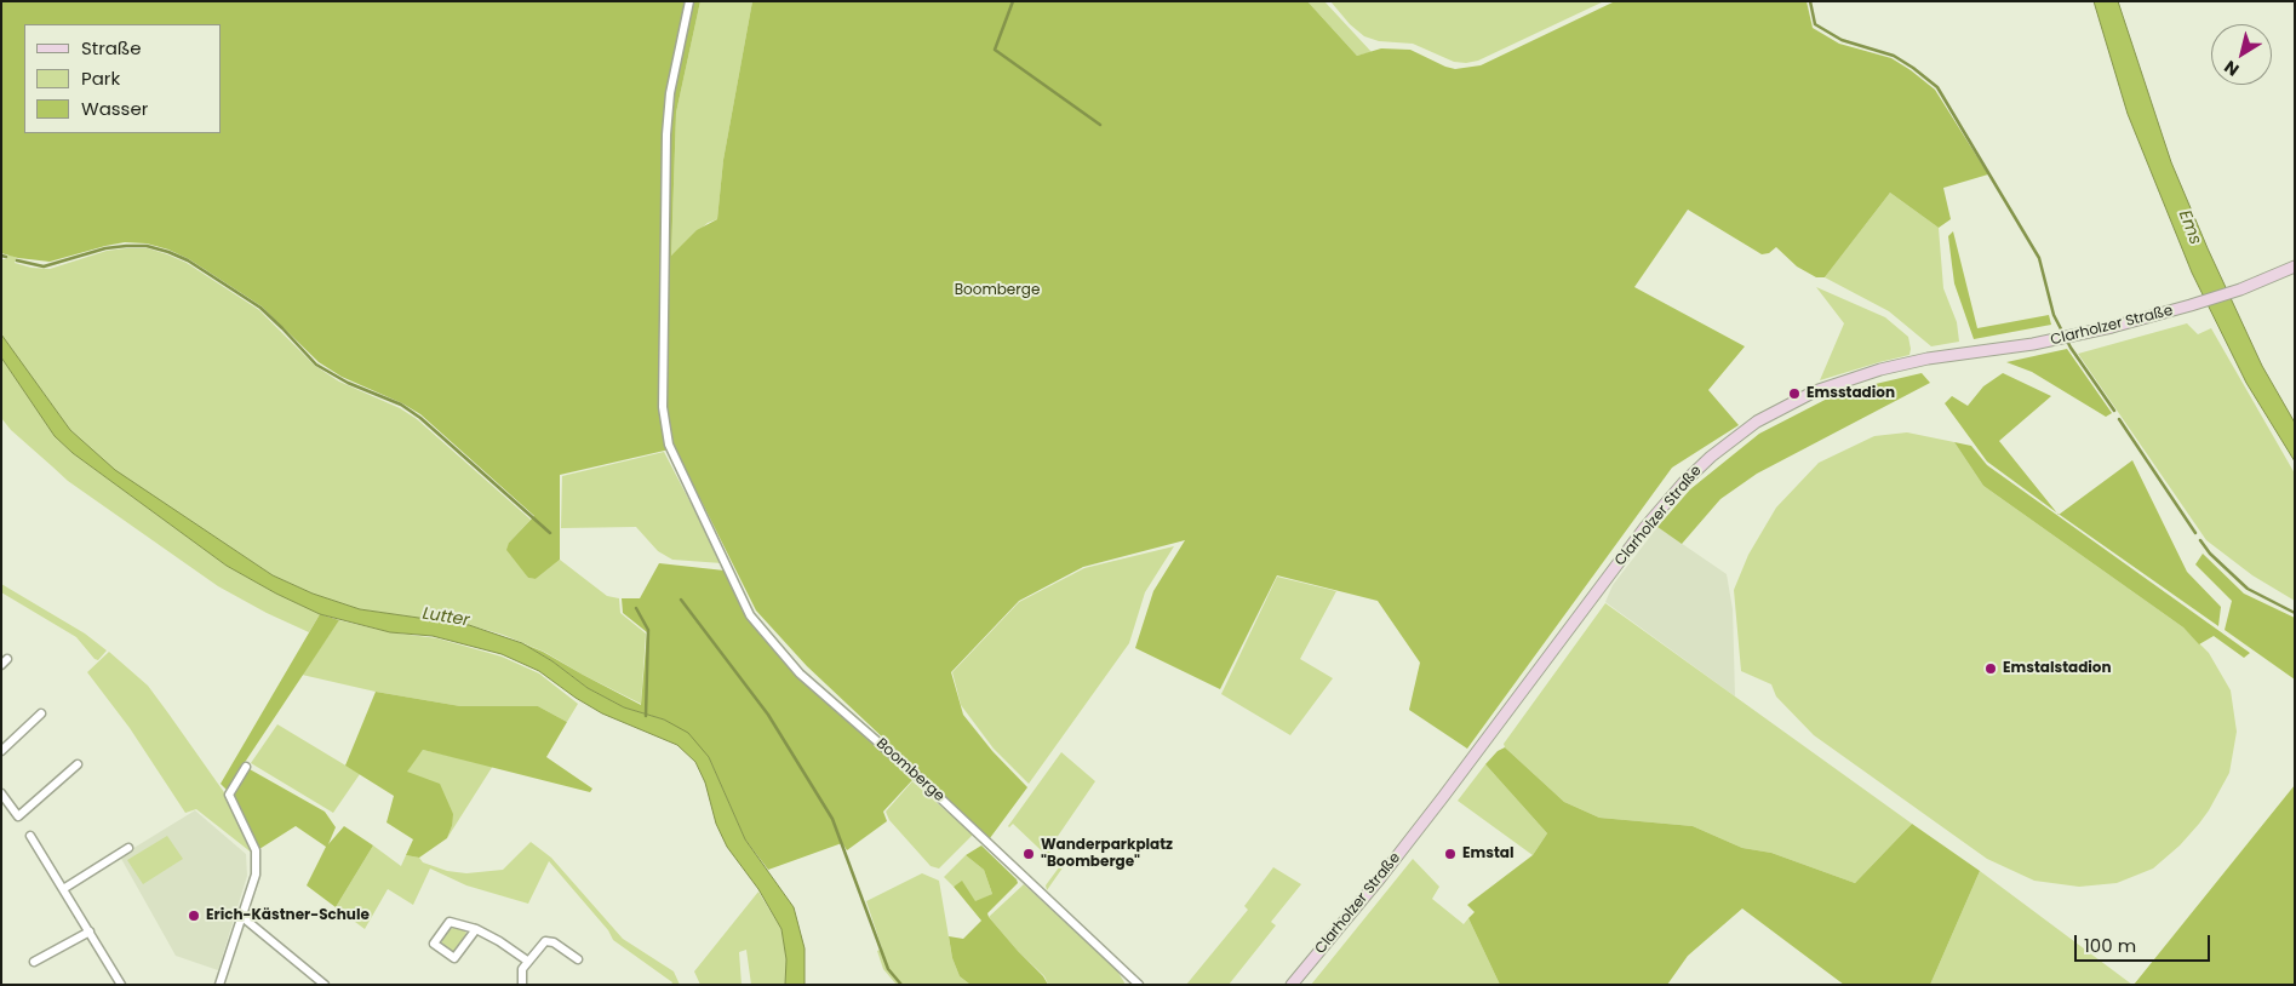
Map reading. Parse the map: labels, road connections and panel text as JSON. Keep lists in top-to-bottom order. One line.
{"streets":{"street":["Clarholzer Straße","Boomberge"]},"water":["Ems","Lutter"],"parks":["Boomberge"],"places":["Emsstadion","Emstalstadion","Wanderparkplatz \"Boomberge\"","Emstal","Erich-Kästner-Schule"],"legend":["Straße","Park","Wasser"],"scale_bar":"100 m","north":"bottom left"}
